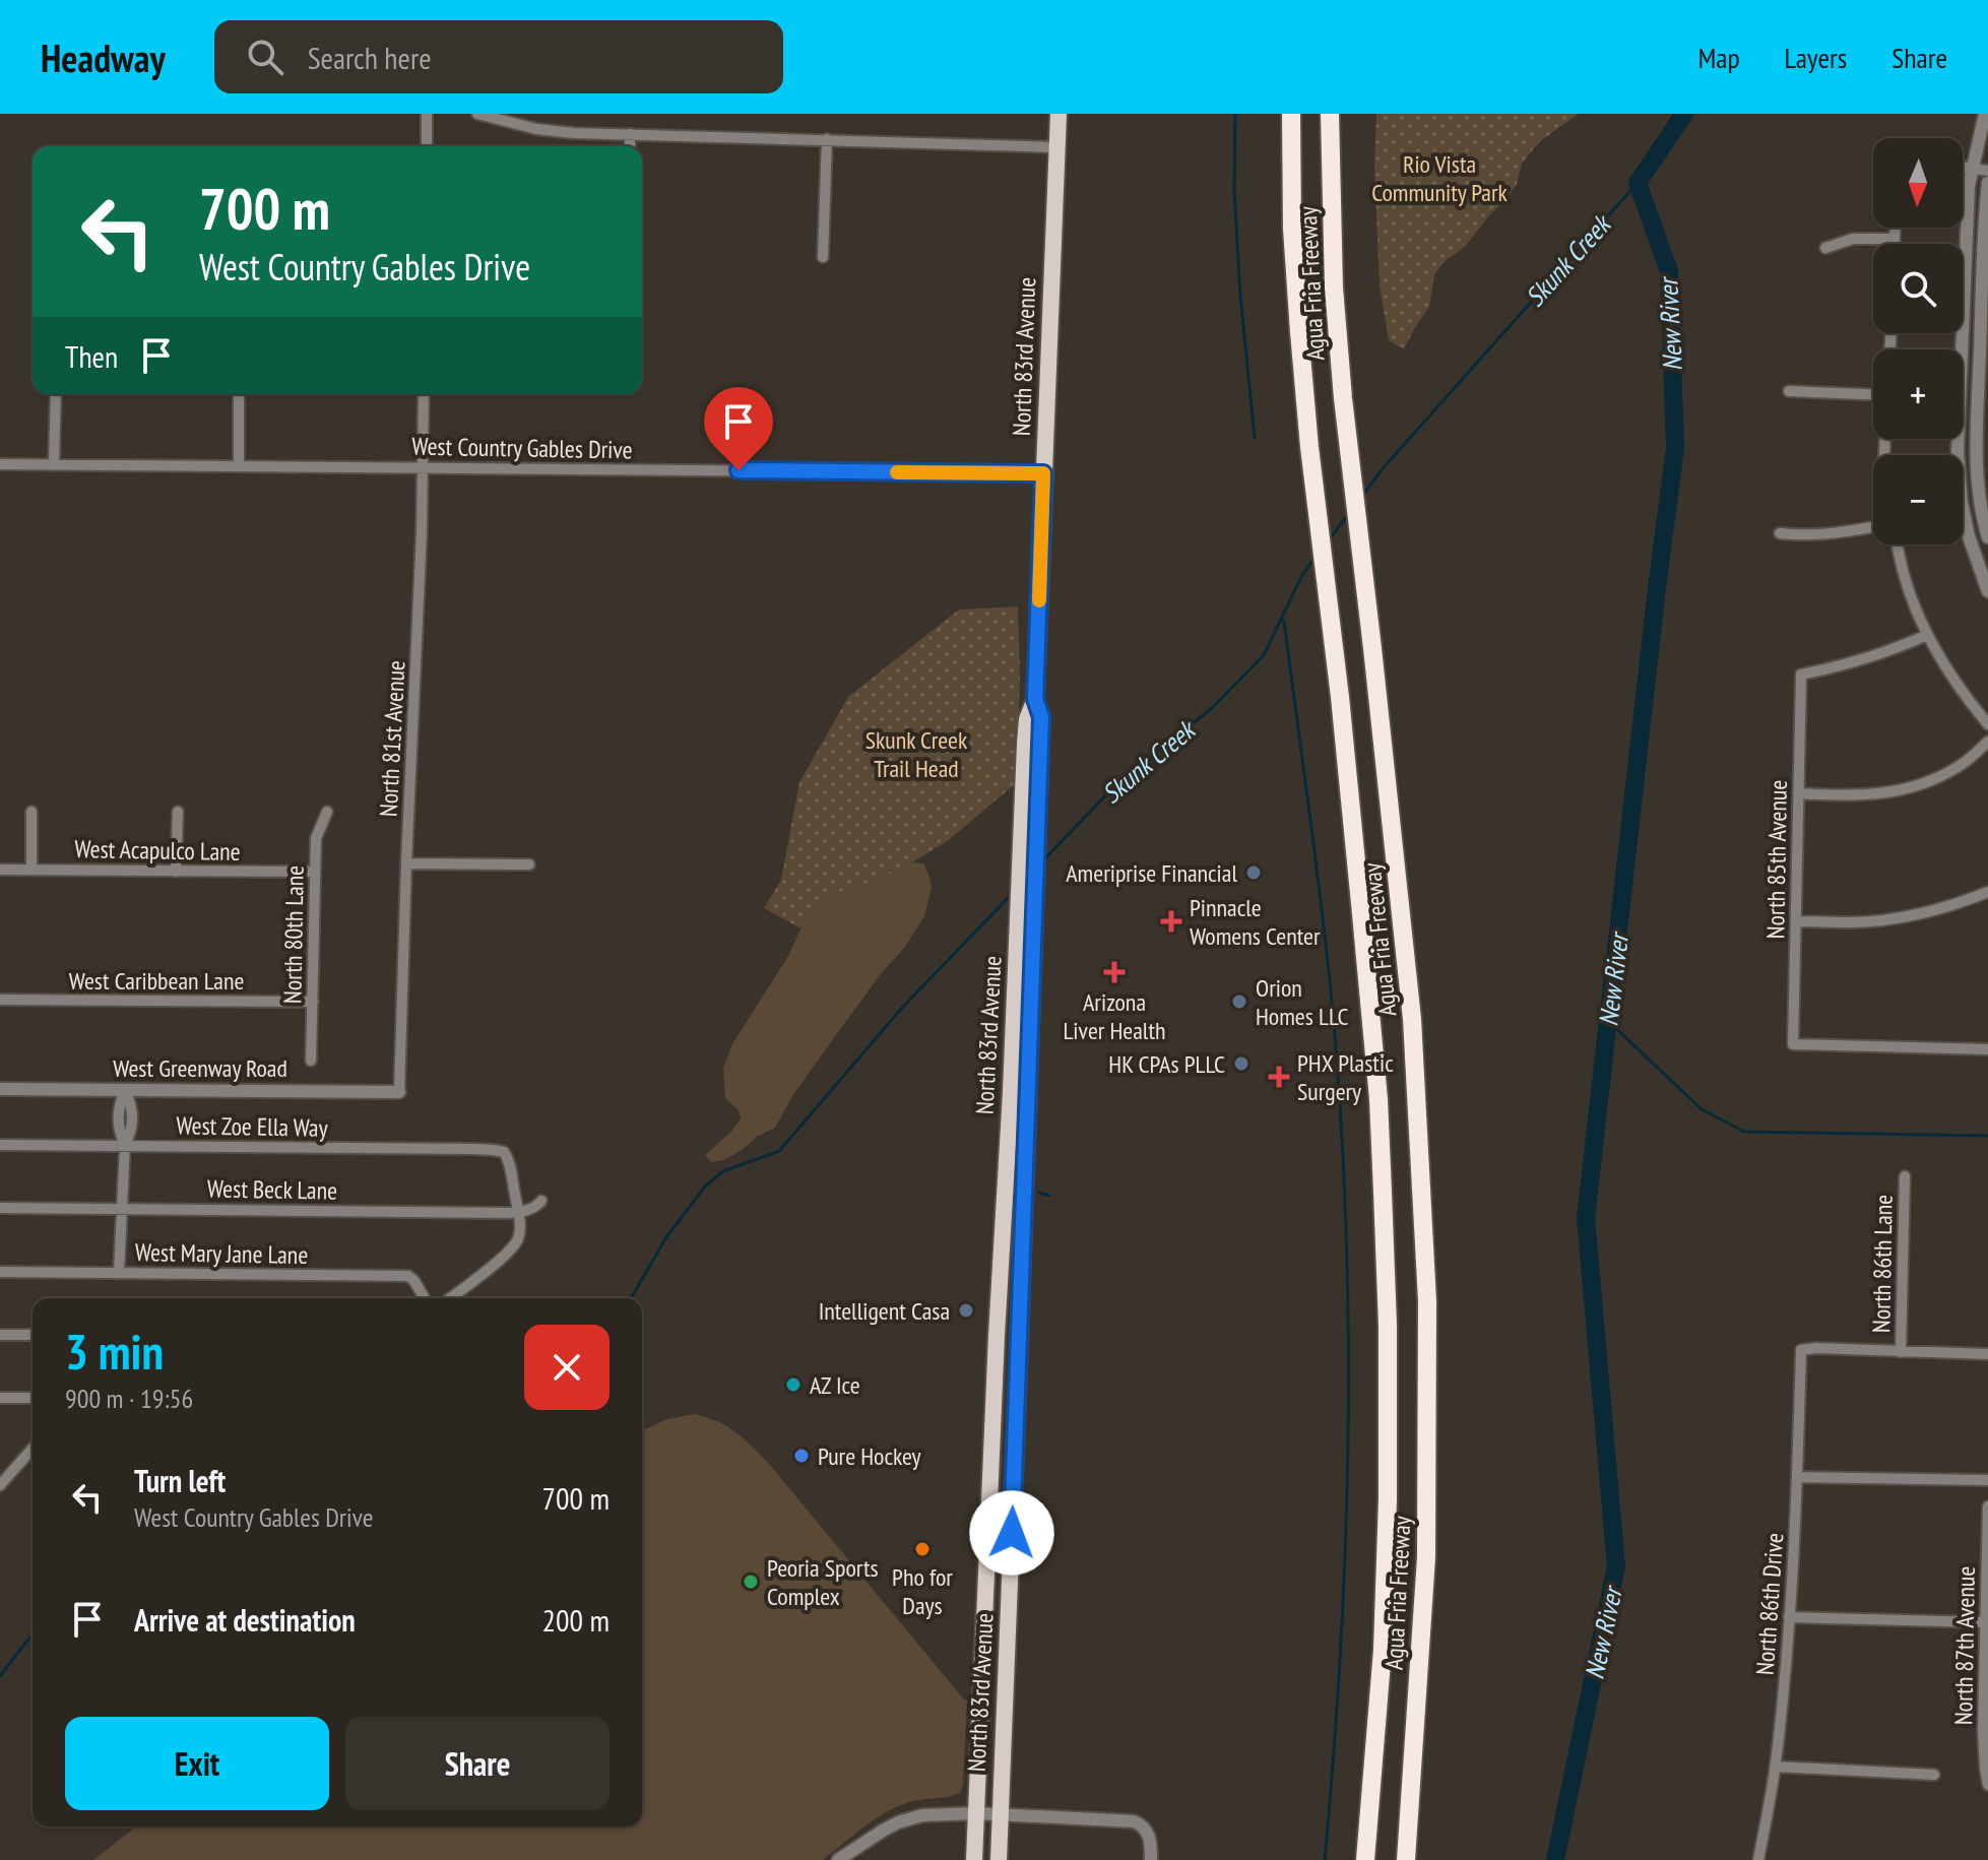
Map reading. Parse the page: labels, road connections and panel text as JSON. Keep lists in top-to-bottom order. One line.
{"streets":{"highway":["Agua Fria Freeway"],"main road":["North 83rd Avenue"],"street":["West Country Gables Drive","North 81st Avenue","West Acapulco Lane","North 85th Avenue","North 80th Lane","West Caribbean Lane","West Greenway Road","West Zoe Ella Way","West Beck Lane","West Mary Jane Lane","North 86th Lane","North 86th Drive","North 87th Avenue"]},"crossings":[["North 83rd Avenue","West Country Gables Drive"],["West Country Gables Drive","North 81st Avenue"],["North 81st Avenue","West Greenway Road"],["West Acapulco Lane","North 80th Lane"],["North 80th Lane","West Caribbean Lane"],["West Zoe Ella Way","West Beck Lane"],["North 86th Lane","North 86th Drive"]],"water":["Skunk Creek","New River"],"parks":["Rio Vista Community Park","Skunk Creek Trail Head"],"places":{"other":["Ameriprise Financial","Orion Homes LLC","HK CPAs PLLC","Intelligent Casa","AZ Ice","Pure Hockey","Pho for Days","Peoria Sports Complex"],"health":["Pinnacle Womens Center","Arizona Liver Health","PHX Plastic Surgery"]},"north":"bottom","page":{"header":"Headway","search":"Search here","nav":["Map","Layers","Share"],"map_buttons":["+","−"],"turn":["700 m","West Country Gables Drive"],"then":"Then","heading":["3 min","900 m · 19:56"],"list":[{"name":"Turn left","note":"West Country Gables Drive","value":"700 m"},{"name":"Arrive at destination","value":"200 m"}],"buttons":["Exit","Share"]}}
